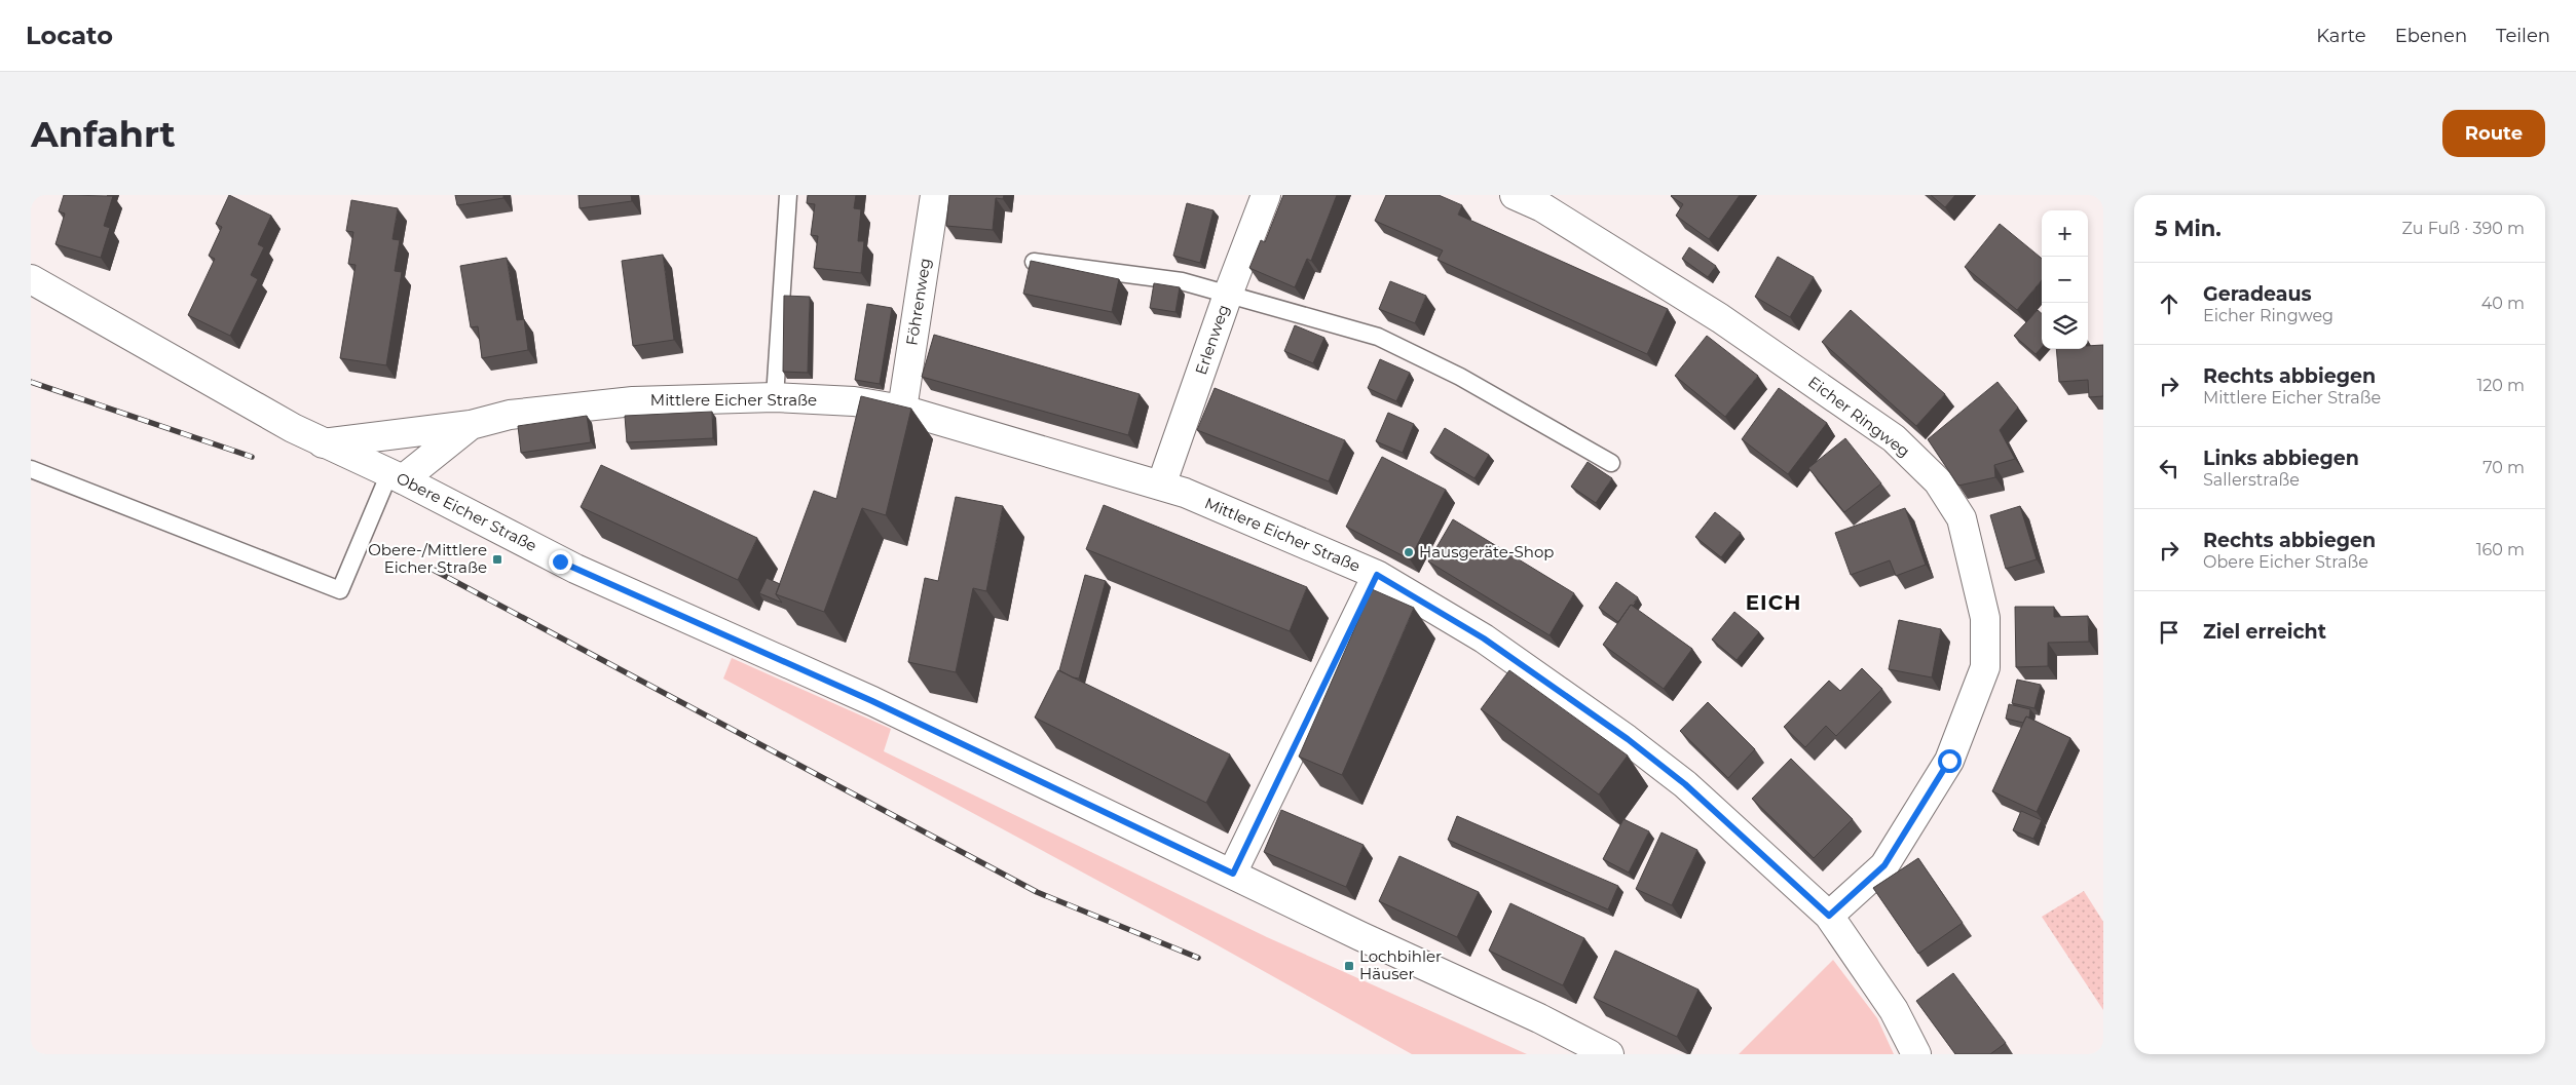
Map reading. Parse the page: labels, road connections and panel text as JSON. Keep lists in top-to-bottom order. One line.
{"streets":{"street":["Föhrenweg","Erlenweg","Mittlere Eicher Straße","Eicher Ringweg","Obere Eicher Straße"]},"crossings":[["Föhrenweg","Mittlere Eicher Straße"],["Erlenweg","Mittlere Eicher Straße"],["Mittlere Eicher Straße","Eicher Ringweg"],["Mittlere Eicher Straße","Obere Eicher Straße"]],"districts":["EICH"],"places":{"other":["Hausgeräte-Shop"],"transit":["Obere-/Mittlere Eicher Straße","Lochbihler Häuser"]},"page":{"header":"Locato","nav":["Karte","Ebenen","Teilen"],"buttons":"Route","title":"Anfahrt","heading":["5 Min.","Zu Fuß · 390 m"],"map_buttons":["+","−"],"list":[["Geradeaus","Eicher Ringweg","40 m"],["Rechts abbiegen","Mittlere Eicher Straße","120 m"],["Links abbiegen","Sallerstraße","70 m"],["Rechts abbiegen","Obere Eicher Straße","160 m"],"Ziel erreicht"]}}
